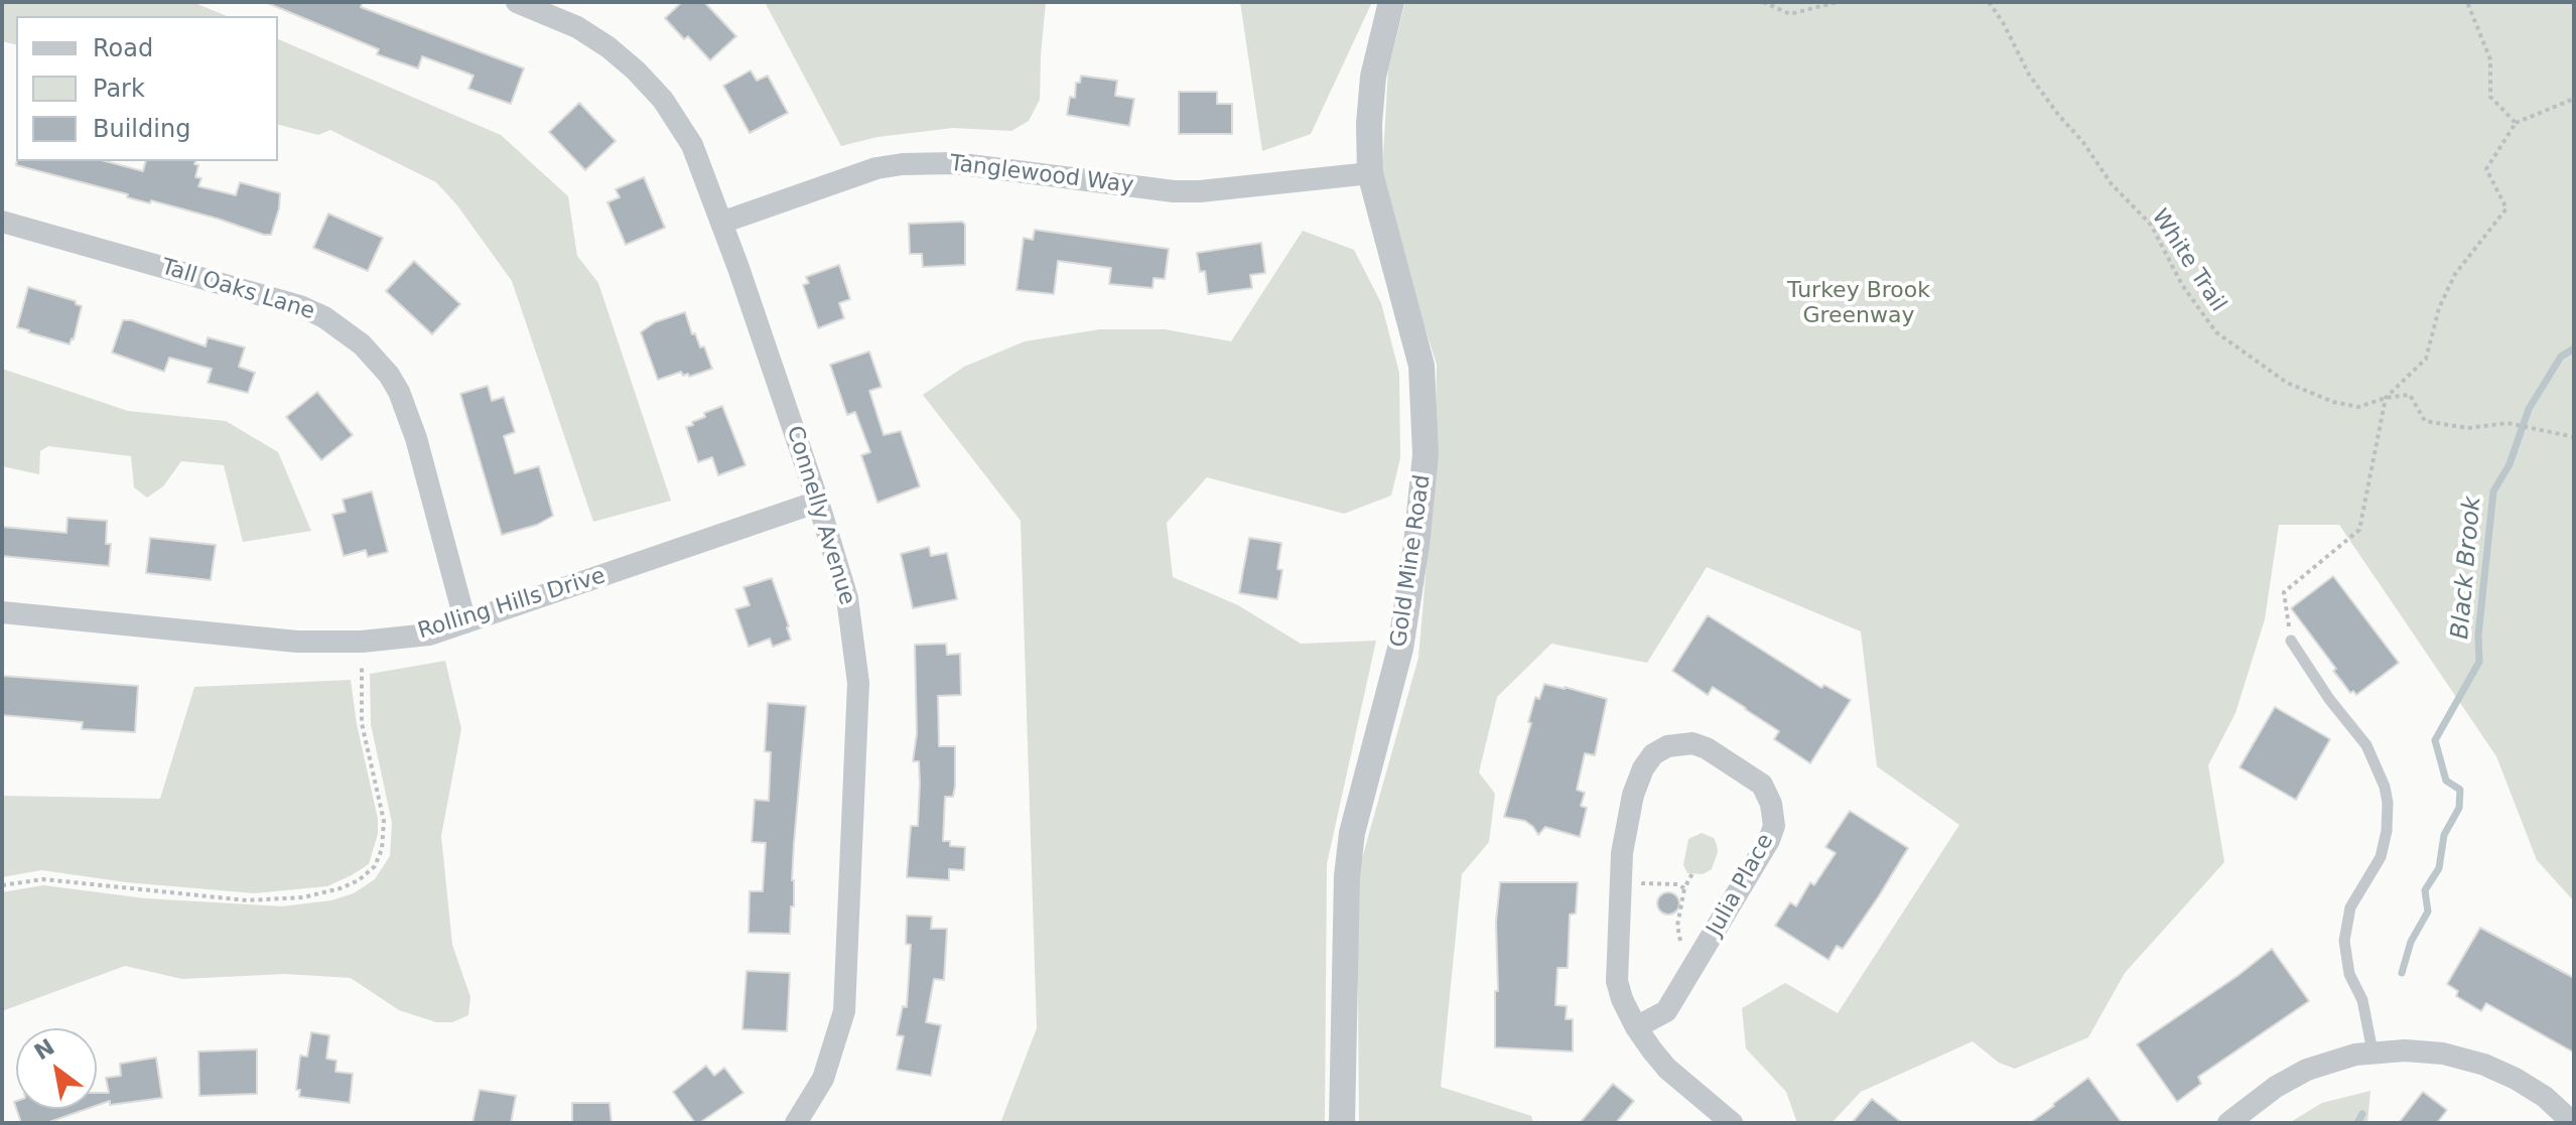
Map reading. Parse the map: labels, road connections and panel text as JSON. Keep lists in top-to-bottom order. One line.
{"streets":{"street":["Tanglewood Way","Tall Oaks Lane","Connelly Avenue","Gold Mine Road","Rolling Hills Drive","Julia Place"],"path":["White Trail"]},"crossings":[["Tanglewood Way","Connelly Avenue"],["Tanglewood Way","Gold Mine Road"],["Tall Oaks Lane","Rolling Hills Drive"],["Connelly Avenue","Rolling Hills Drive"]],"water":["Black Brook"],"parks":["Turkey Brook Greenway"],"legend":["Road","Park","Building"],"north":"top left"}
